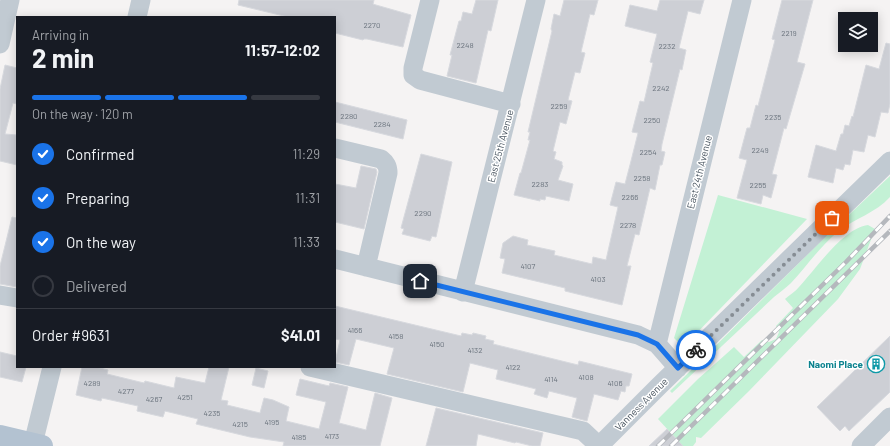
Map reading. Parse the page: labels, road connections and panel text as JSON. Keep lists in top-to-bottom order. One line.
{"streets":{"street":["East 25th Avenue","East 24th Avenue","Vanness Avenue"]},"places":{"building":["Naomi Place"]},"house_numbers":["2270","2219","2248","2232","2242","2259","2280","2235","2250","2284","2249","2254","2258","2283","2255","2266","2290","2278","4107","4103","4166","4158","4150","4132","4122","4108","4114","4289","4106","4277","4251","4267","4235","4195","4215","4173","4185"],"page":{"heading":["2 min","Arriving in","11:57–12:02"],"panel":["Order #9631","$41.01"],"bar":"On the way · 120 m","list":[["Confirmed","11:29"],["Preparing","11:31"],["On the way","11:33"],"Delivered"]}}
